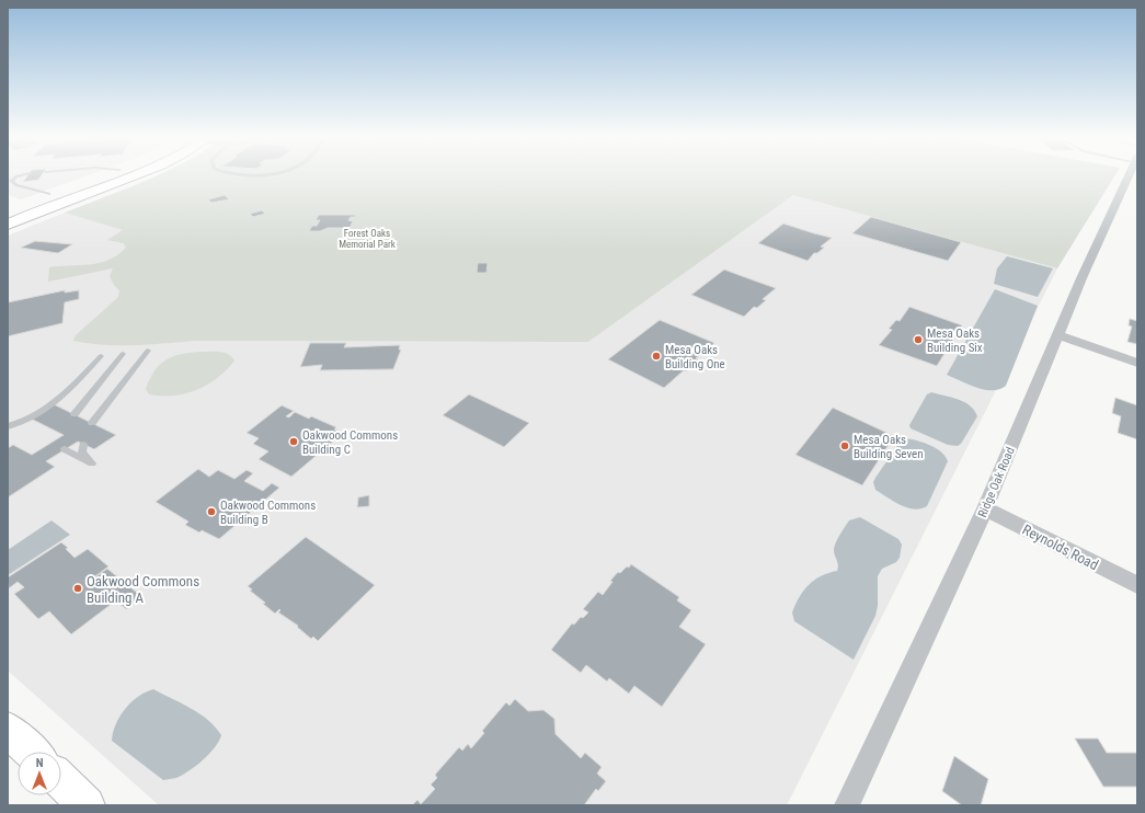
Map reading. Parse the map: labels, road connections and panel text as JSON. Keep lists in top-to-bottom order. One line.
{"streets":{"street":["Ridge Oak Road","Reynolds Road"]},"crossings":[["Ridge Oak Road","Reynolds Road"]],"parks":["Forest Oaks Memorial Park"],"places":["Mesa Oaks Building Six","Mesa Oaks Building One","Oakwood Commons Building C","Mesa Oaks Building Seven","Oakwood Commons Building B","Oakwood Commons Building A"],"north":"top"}
